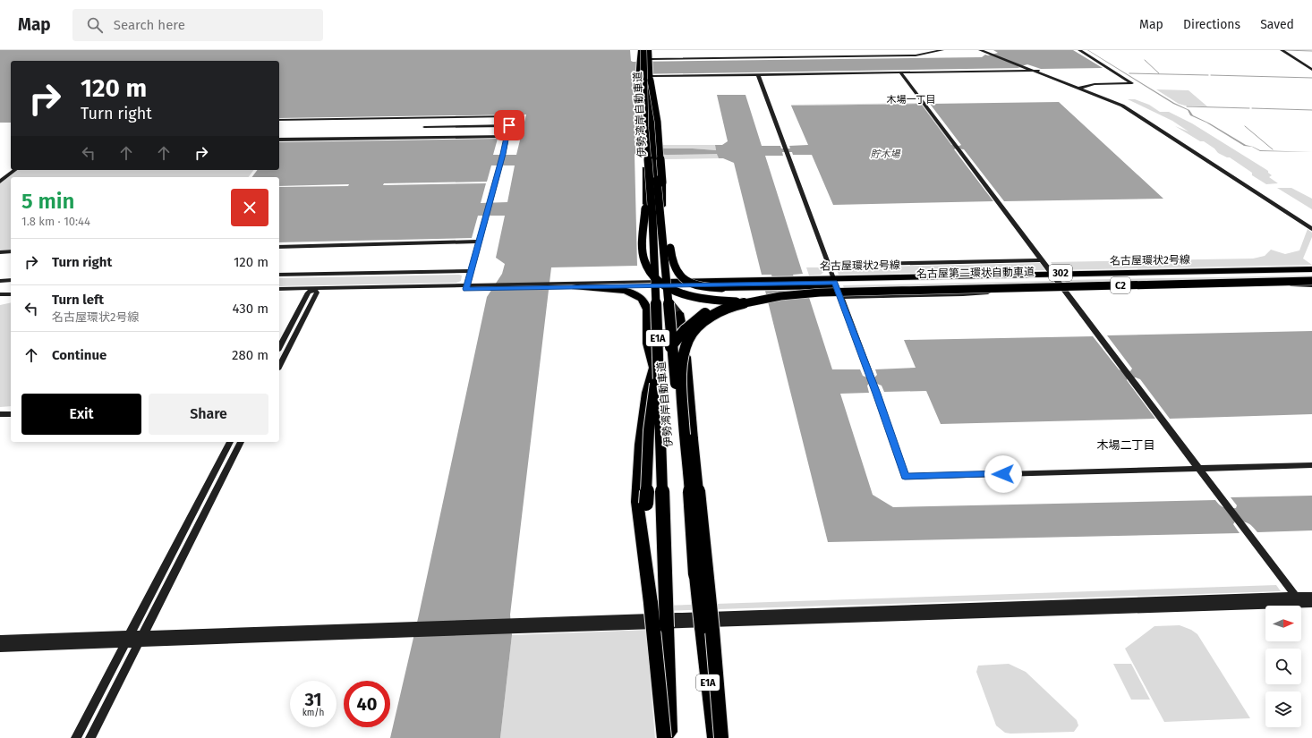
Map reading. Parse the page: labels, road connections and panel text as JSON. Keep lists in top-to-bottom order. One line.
{"streets":{"highway":["伊勢湾岸自動車道","名古屋環状2号線","名古屋第二環状自動車道","302","C2","E1A"]},"crossings":[["名古屋環状2号線","名古屋第二環状自動車道"]],"districts":["木場一丁目","木場二丁目"],"water":["貯木場"],"north":"right","page":{"header":"Map","search":"Search here","nav":["Map","Directions","Saved"],"turn":["120 m","Turn right"],"heading":["5 min","1.8 km · 10:44"],"list":[{"name":"Turn right","value":"120 m"},{"name":"Turn left","note":"名古屋環状2号線","value":"430 m"},{"name":"Continue","value":"280 m"}],"buttons":["Exit","Share"],"speed":"31 km/h","limit":"40"}}
